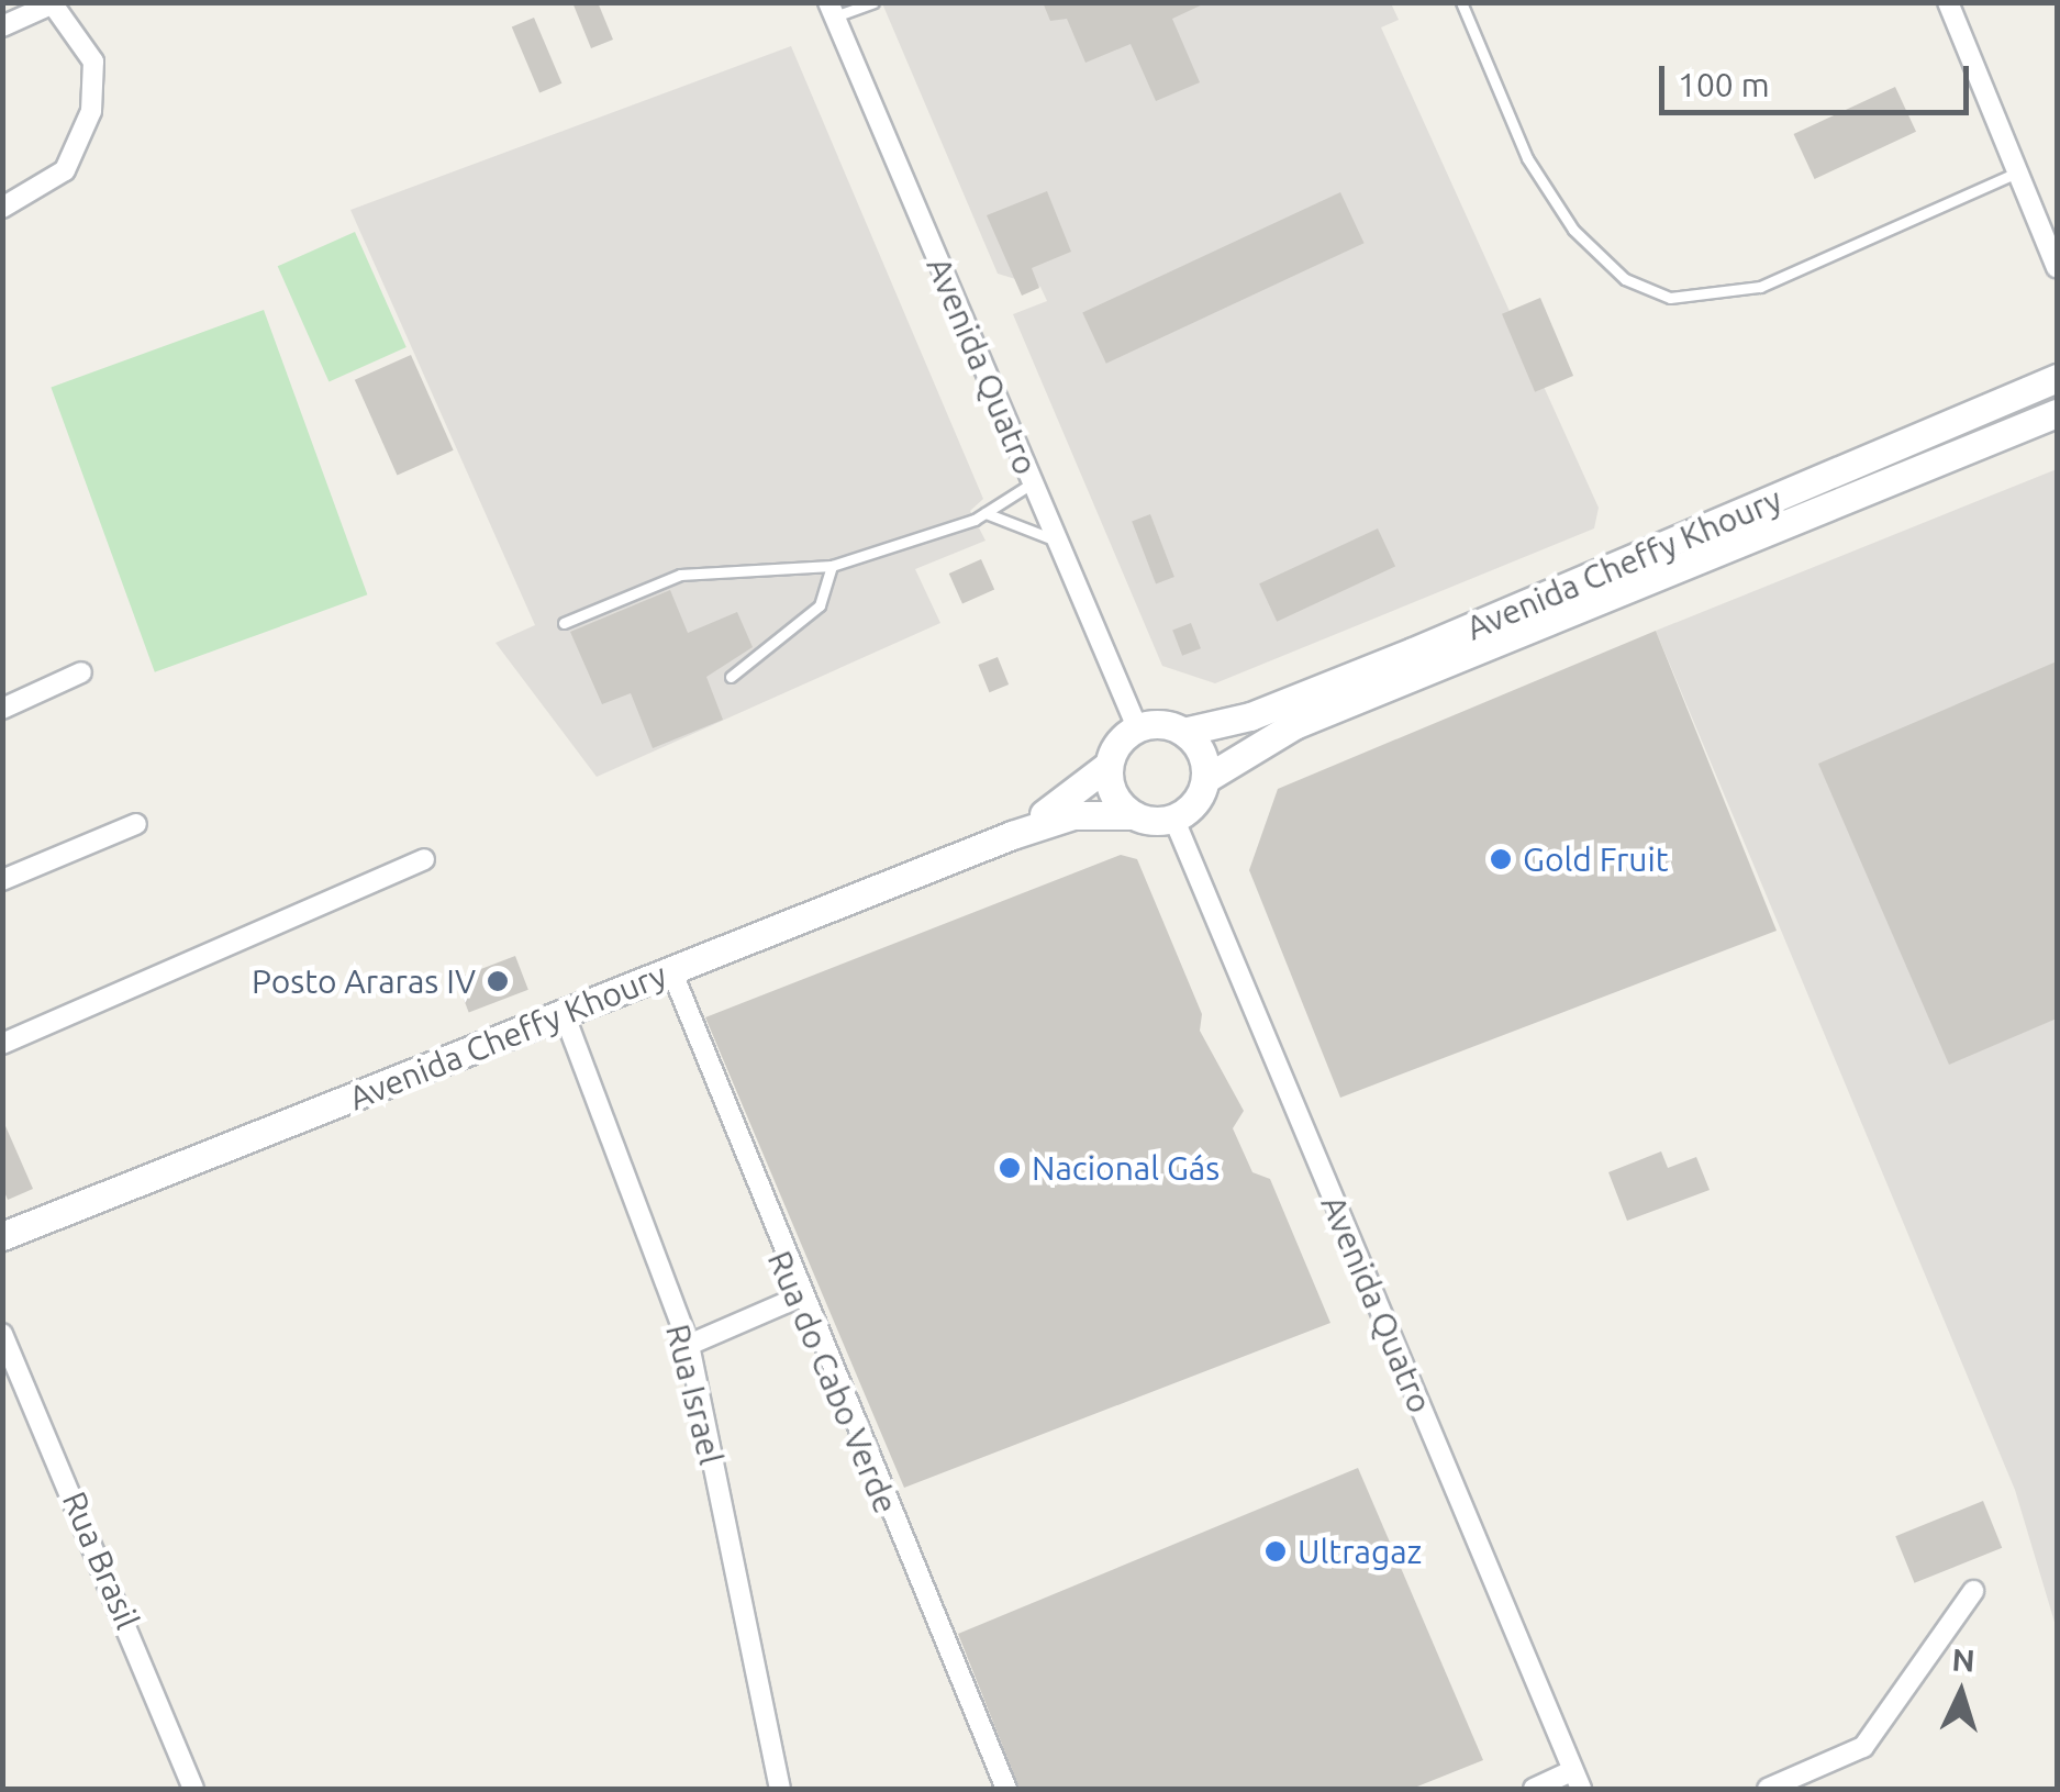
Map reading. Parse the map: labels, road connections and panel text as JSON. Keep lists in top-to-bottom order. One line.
{"streets":{"main road":["Avenida Cheffy Khoury"],"street":["Avenida Quatro","Rua do Cabo Verde","Rua Israel","Rua Brasil"]},"crossings":[["Avenida Quatro","Avenida Cheffy Khoury"],["Avenida Cheffy Khoury","Rua do Cabo Verde"],["Avenida Cheffy Khoury","Rua Israel"]],"places":["Gold Fruit","Posto Araras IV","Nacional Gás","Ultragaz"],"scale_bar":"100 m","north":"top"}
